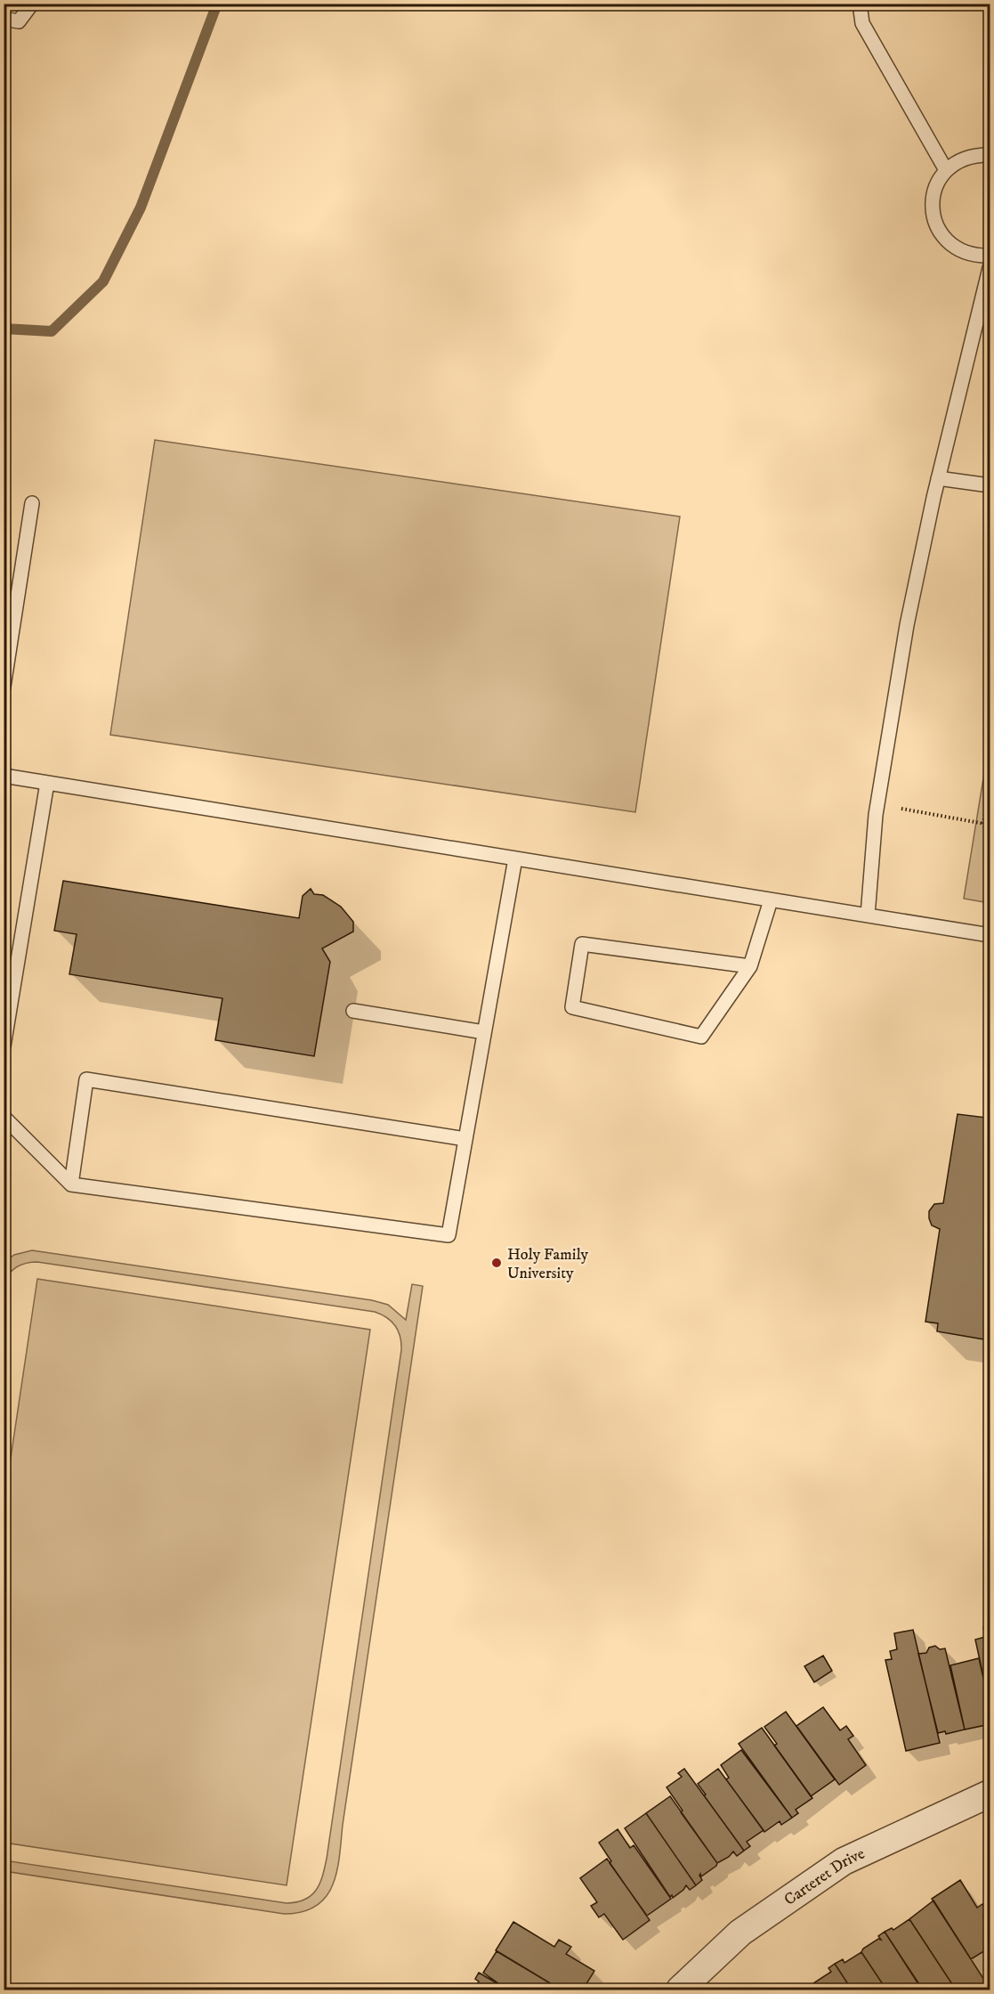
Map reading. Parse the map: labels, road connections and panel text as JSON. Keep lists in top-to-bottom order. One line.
{"streets":{"street":["Carteret Drive"]},"places":["Holy Family University"]}
